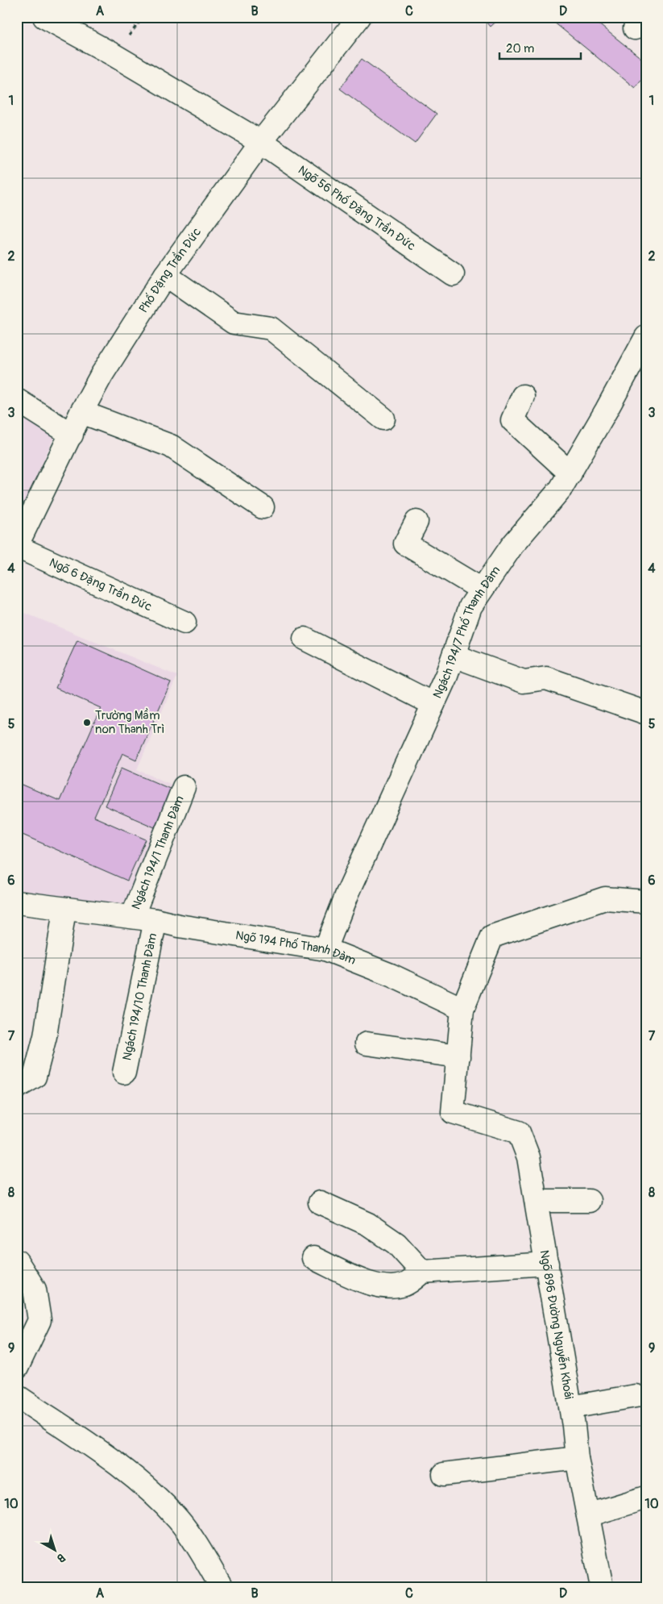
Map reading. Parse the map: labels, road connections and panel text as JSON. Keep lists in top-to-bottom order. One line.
{"streets":{"street":["Ngõ 56 Phố Đặng Trần Đức","Phố Đặng Trần Đức","Ngõ 6 Đặng Trần Đức","Ngách 194/7 Phố Thanh Đàm","Ngách 194/1 Thanh Đàm","Ngõ 194 Phố Thanh Đàm","Ngách 194/10 Thanh Đàm","Ngõ 896 Đường Nguyễn Khoái"]},"crossings":[["Ngõ 56 Phố Đặng Trần Đức","Phố Đặng Trần Đức"],["Phố Đặng Trần Đức","Ngõ 6 Đặng Trần Đức"],["Ngách 194/7 Phố Thanh Đàm","Ngõ 194 Phố Thanh Đàm"],["Ngách 194/1 Thanh Đàm","Ngõ 194 Phố Thanh Đàm"],["Ngõ 194 Phố Thanh Đàm","Ngách 194/10 Thanh Đàm"]],"places":["Trường Mầm non Thanh Trì"],"scale_bar":"20 m","north":"bottom right","grid":{"columns":["A","B","C","D"],"rows":["1","2","3","4","5","6","7","8","9","10"]}}
